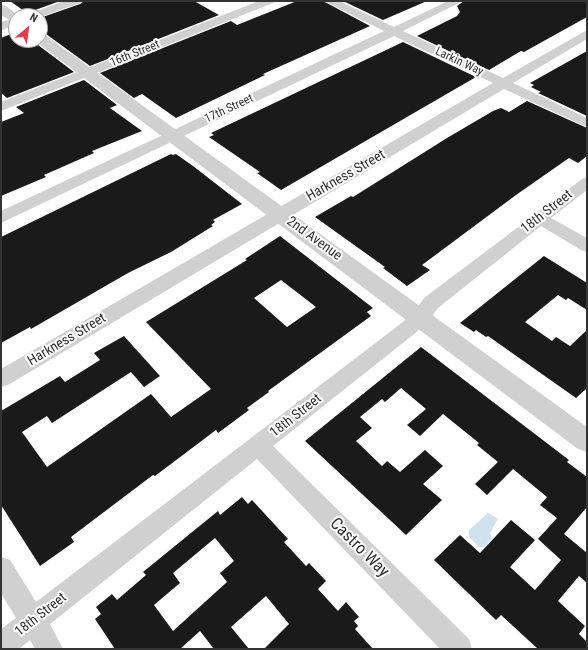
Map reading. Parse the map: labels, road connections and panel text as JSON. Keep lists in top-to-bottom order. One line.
{"streets":{"street":["16th Street","Larkin Way","17th Street","Harkness Street","18th Street","2nd Avenue","Castro Way"]},"crossings":[["16th Street","2nd Avenue"],["Larkin Way","17th Street"],["Larkin Way","Harkness Street"],["17th Street","2nd Avenue"],["Harkness Street","2nd Avenue"],["18th Street","2nd Avenue"],["18th Street","Castro Way"]],"north":"top right"}
